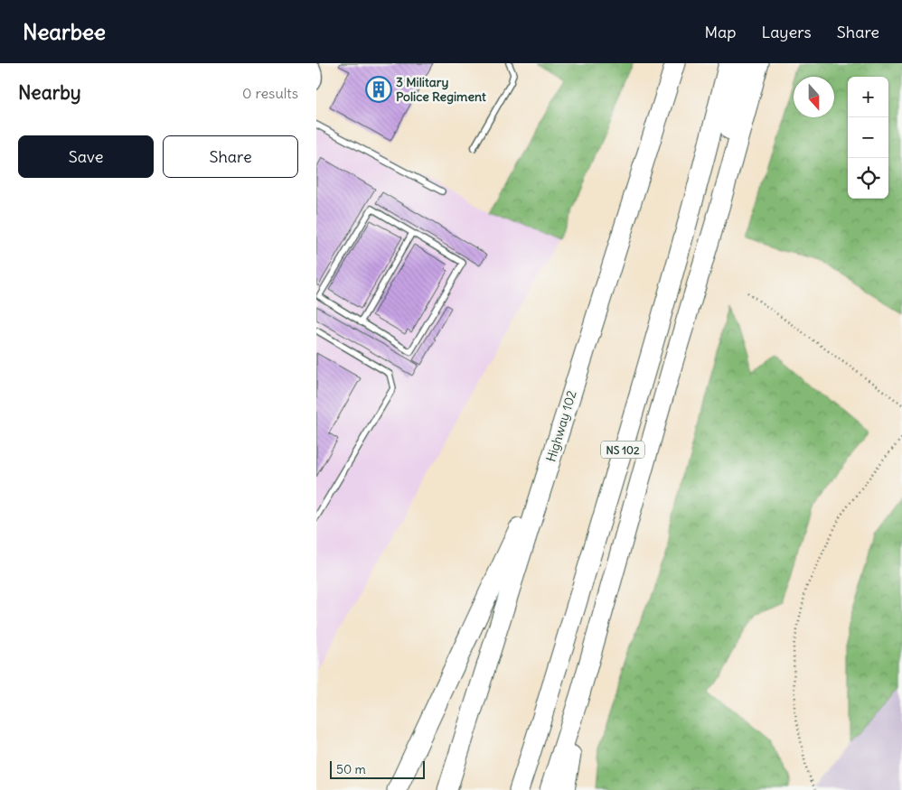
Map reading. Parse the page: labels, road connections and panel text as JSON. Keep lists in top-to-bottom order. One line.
{"streets":{"highway":["Highway 102","NS 102"]},"places":{"building":["3 Military Police Regiment"]},"scale_bar":"50 m","north":"bottom","page":{"header":"Nearbee","nav":["Map","Layers","Share"],"heading":["Nearby","0 results"],"map_buttons":["+","−"],"buttons":["Save","Share"],"scale":"50 m"}}
